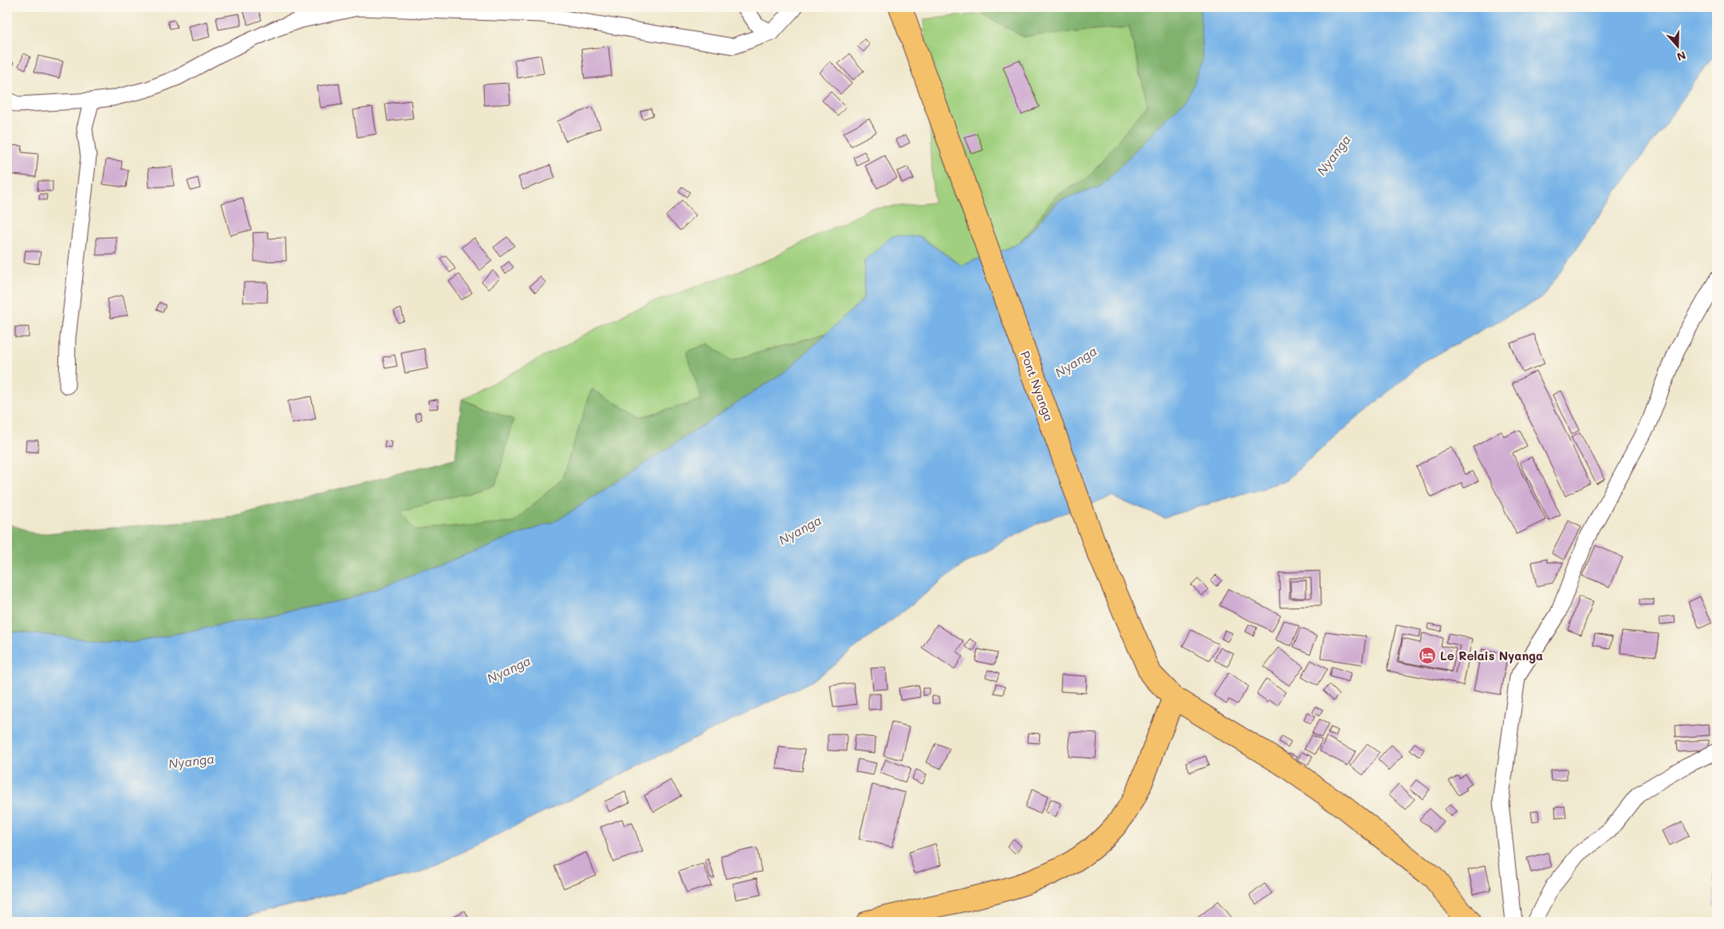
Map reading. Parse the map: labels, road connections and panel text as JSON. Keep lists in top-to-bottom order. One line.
{"streets":{"main road":["Pont Nyanga"]},"water":["Nyanga"],"places":{"hotel":["Le Relais Nyanga"]},"north":"bottom"}
